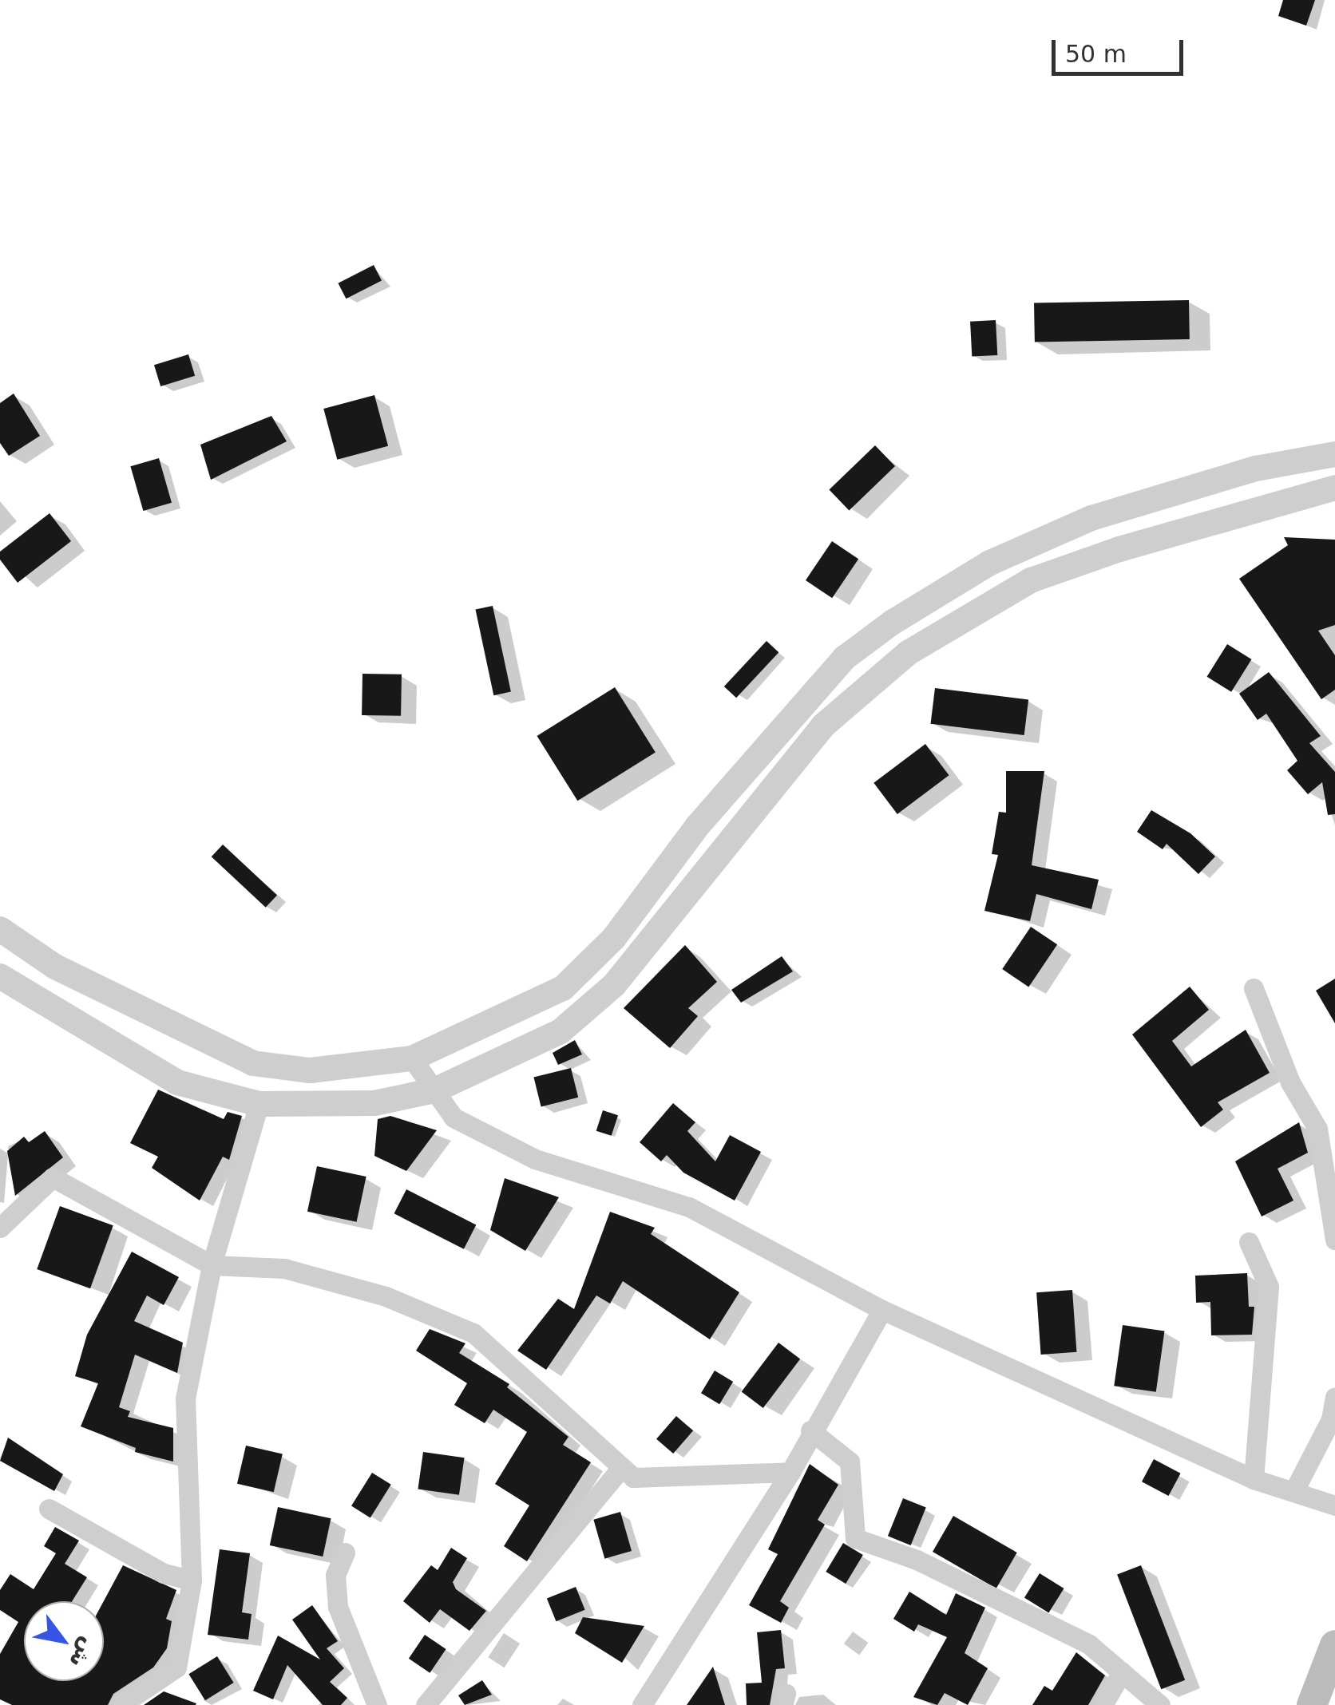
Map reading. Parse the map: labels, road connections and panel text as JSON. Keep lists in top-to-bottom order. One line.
{"scale_bar":"50 m","north":"bottom right"}
